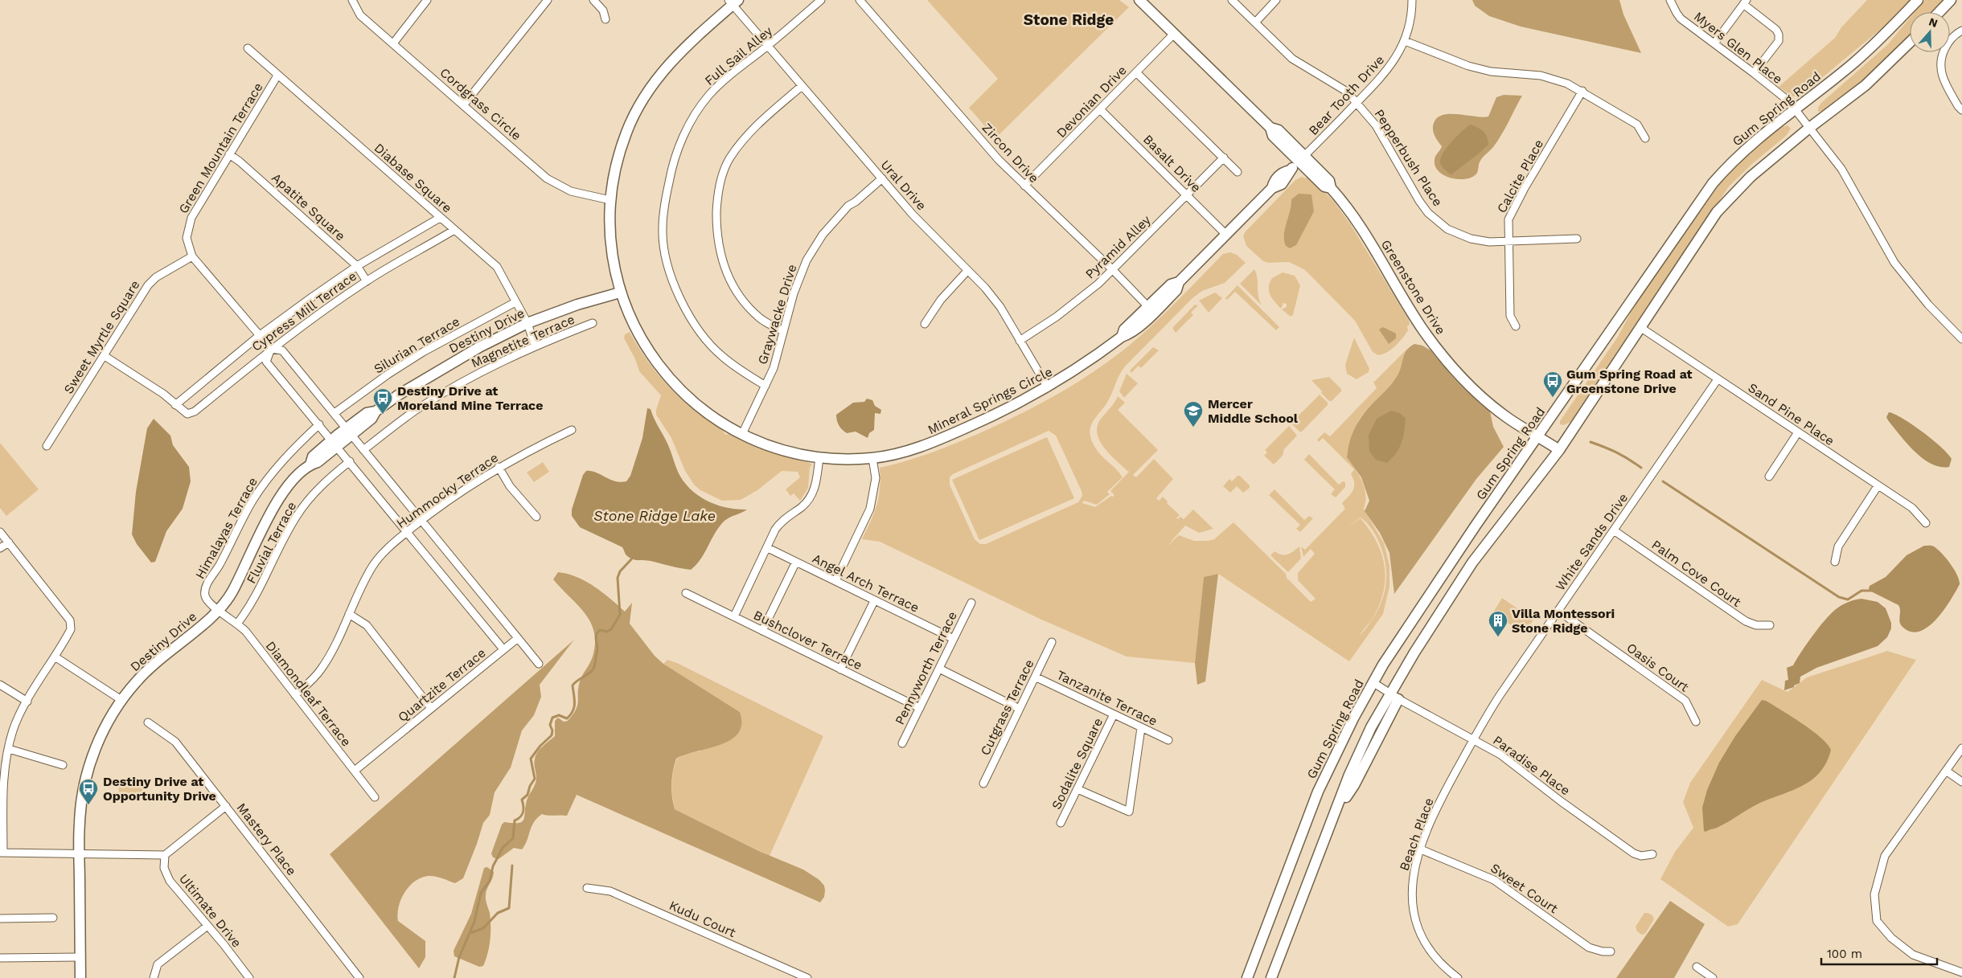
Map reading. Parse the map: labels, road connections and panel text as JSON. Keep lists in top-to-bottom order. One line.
{"streets":{"street":["Myers Glen Place","Full Sail Alley","Bear Tooth Drive","Devonian Drive","Cordgrass Circle","Gum Spring Road","Green Mountain Terrace","Zircon Drive","Pepperbush Place","Basalt Drive","Calcite Place","Diabase Square","Ural Drive","Apatite Square","Pyramid Alley","Greenstone Drive","Cypress Mill Terrace","Graywacke Drive","Destiny Drive","Sweet Myrtle Square","Magnetite Terrace","Silurian Terrace","Mineral Springs Circle","Sand Pine Place","Hummocky Terrace","Himalayas Terrace","White Sands Drive","Fluvial Terrace","Palm Cove Court","Angel Arch Terrace","Bushclover Terrace","Oasis Court","Pennyworth Terrace","Quartzite Terrace","Diamondleaf Terrace","Tanzanite Terrace","Cutgrass Terrace","Sodalite Square","Paradise Place","Beach Place","Mastery Place","Sweet Court","Ultimate Drive","Kudu Court"]},"crossings":[["Myers Glen Place","Gum Spring Road"],["Full Sail Alley","Ural Drive"],["Full Sail Alley","Graywacke Drive"],["Bear Tooth Drive","Pepperbush Place"],["Bear Tooth Drive","Greenstone Drive"],["Bear Tooth Drive","Mineral Springs Circle"],["Devonian Drive","Zircon Drive"],["Devonian Drive","Basalt Drive"],["Devonian Drive","Greenstone Drive"],["Cordgrass Circle","Mineral Springs Circle"],["Gum Spring Road","Greenstone Drive"],["Gum Spring Road","Paradise Place"],["Green Mountain Terrace","Diabase Square"],["Green Mountain Terrace","Apatite Square"],["Green Mountain Terrace","Cypress Mill Terrace"],["Green Mountain Terrace","Destiny Drive"],["Green Mountain Terrace","Sweet Myrtle Square"],["Green Mountain Terrace","Magnetite Terrace"],["Green Mountain Terrace","Silurian Terrace"],["Green Mountain Terrace","Hummocky Terrace"],["Green Mountain Terrace","Quartzite Terrace"],["Zircon Drive","Pyramid Alley"],["Zircon Drive","Mineral Springs Circle"],["Pepperbush Place","Calcite Place"],["Basalt Drive","Pyramid Alley"],["Basalt Drive","Mineral Springs Circle"],["Diabase Square","Cypress Mill Terrace"],["Diabase Square","Destiny Drive"],["Diabase Square","Magnetite Terrace"],["Diabase Square","Silurian Terrace"],["Ural Drive","Pyramid Alley"],["Ural Drive","Graywacke Drive"],["Ural Drive","Mineral Springs Circle"],["Apatite Square","Cypress Mill Terrace"],["Greenstone Drive","Mineral Springs Circle"],["Cypress Mill Terrace","Sweet Myrtle Square"],["Graywacke Drive","Mineral Springs Circle"],["Destiny Drive","Mineral Springs Circle"],["Destiny Drive","Himalayas Terrace"],["Destiny Drive","Diamondleaf Terrace"],["Sand Pine Place","White Sands Drive"],["Hummocky Terrace","Diamondleaf Terrace"],["Himalayas Terrace","Diamondleaf Terrace"],["White Sands Drive","Palm Cove Court"],["White Sands Drive","Oasis Court"],["White Sands Drive","Paradise Place"],["White Sands Drive","Beach Place"],["Fluvial Terrace","Diamondleaf Terrace"],["Angel Arch Terrace","Pennyworth Terrace"],["Bushclover Terrace","Pennyworth Terrace"],["Quartzite Terrace","Diamondleaf Terrace"],["Tanzanite Terrace","Cutgrass Terrace"],["Tanzanite Terrace","Sodalite Square"],["Paradise Place","Beach Place"],["Beach Place","Sweet Court"]],"districts":["Stone Ridge"],"water":["Stone Ridge Lake"],"places":{"bus stop":["Gum Spring Road at Greenstone Drive","Destiny Drive at Moreland Mine Terrace","Destiny Drive at Opportunity Drive"],"school or university":["Mercer Middle School"],"building":["Villa Montessori Stone Ridge"]},"scale_bar":"100 m","north":"top"}
